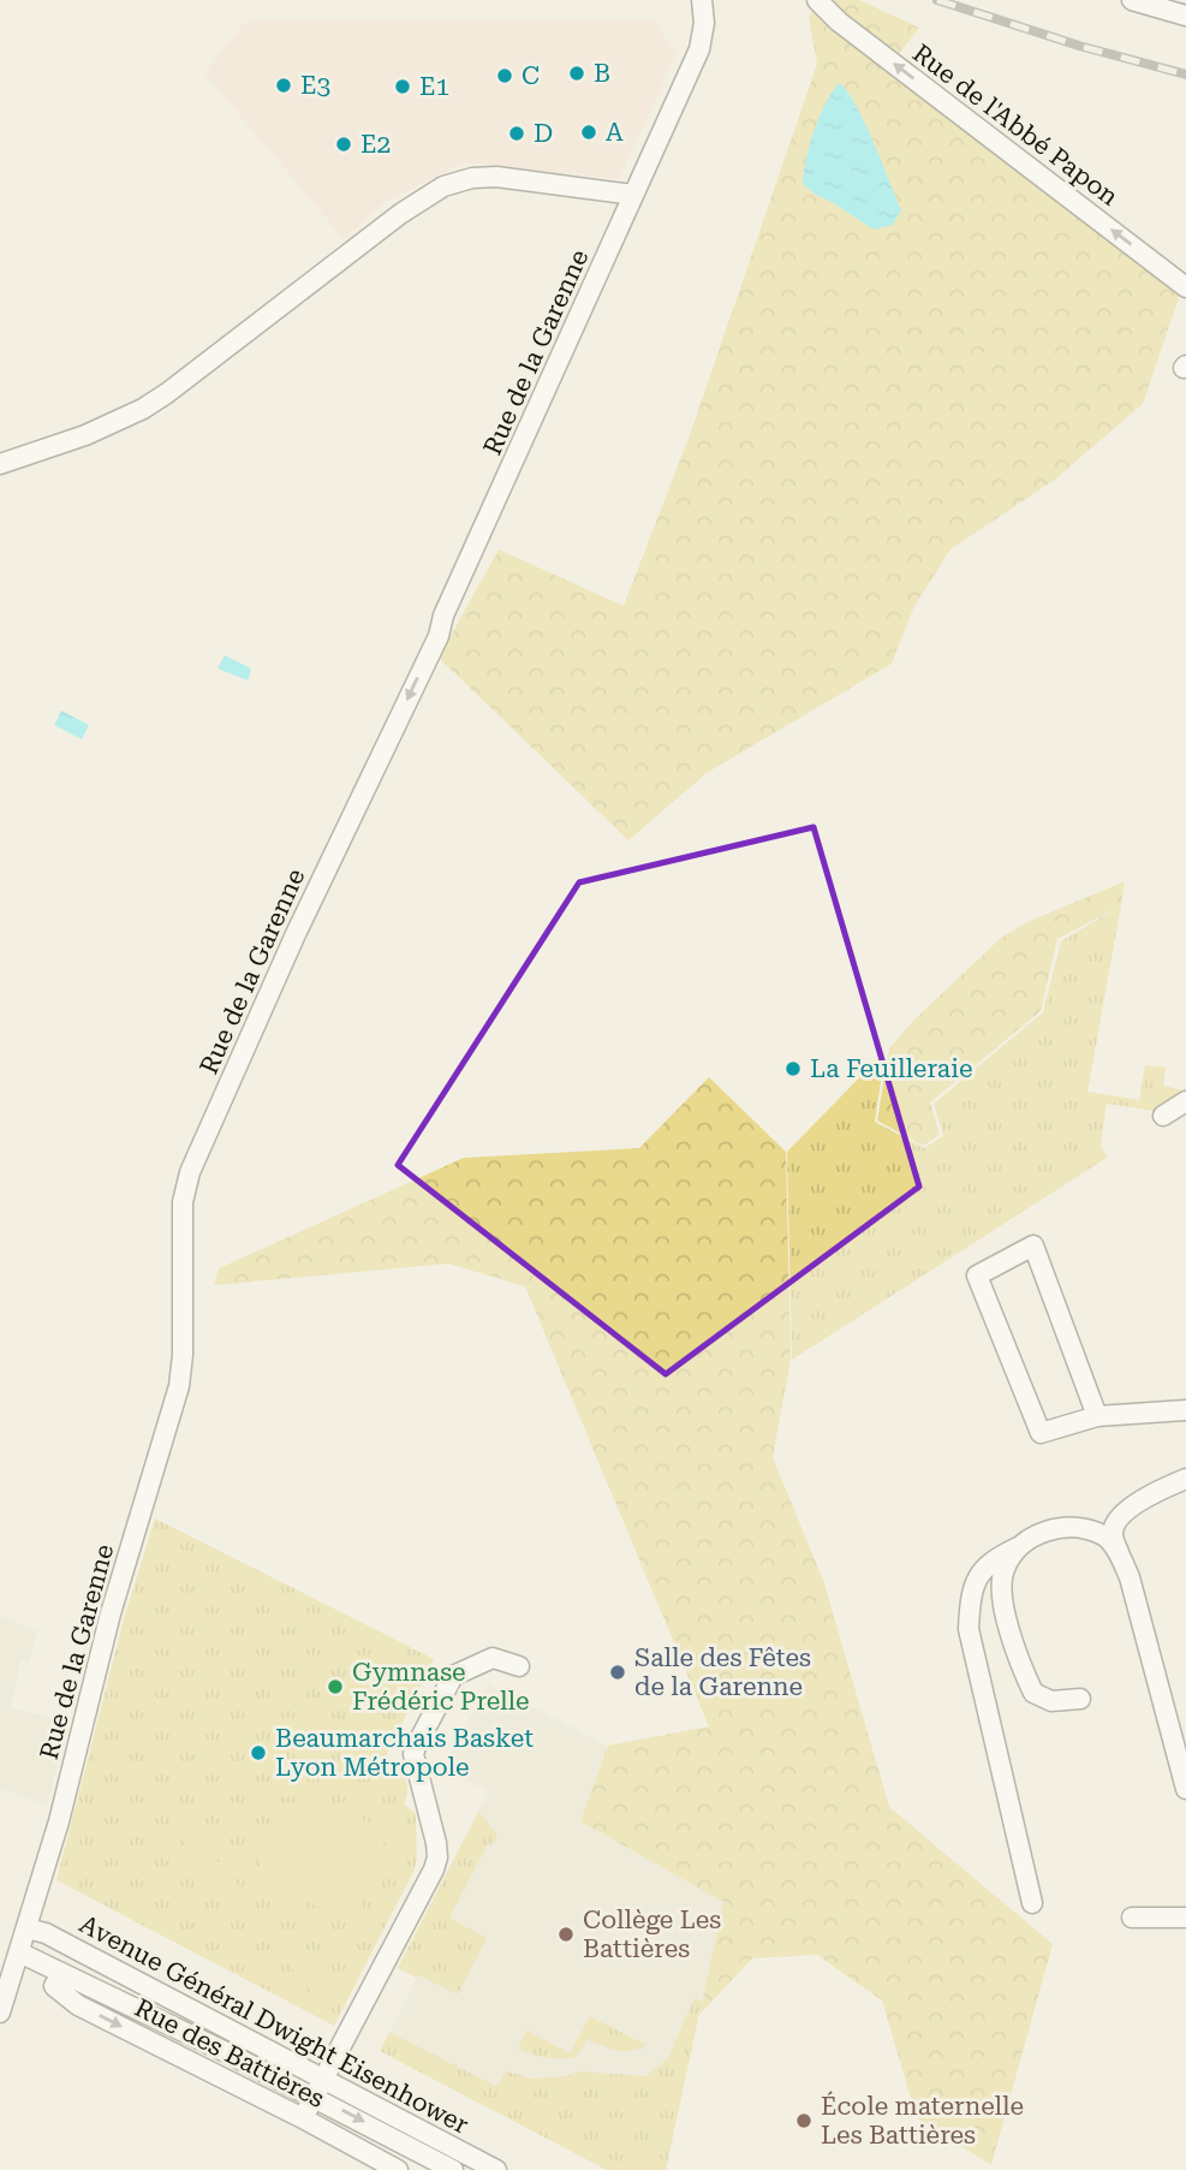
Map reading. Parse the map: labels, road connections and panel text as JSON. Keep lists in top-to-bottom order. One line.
{"streets":{"street":["Rue de l'Abbé Papon","Rue de la Garenne","Avenue Général Dwight Eisenhower","Rue des Battières"]},"crossings":[["Rue de la Garenne","Avenue Général Dwight Eisenhower"],["Avenue Général Dwight Eisenhower","Rue des Battières"]],"one_way":["Rue de l'Abbé Papon","Rue de la Garenne","Rue des Battières"],"places":["B","C","E3","E1","A","D","E2","La Feuilleraie","Salle des Fêtes de la Garenne","Gymnase Frédéric Prelle","Beaumarchais Basket Lyon Métropole","Collège Les Battières","École maternelle Les Battières"]}
